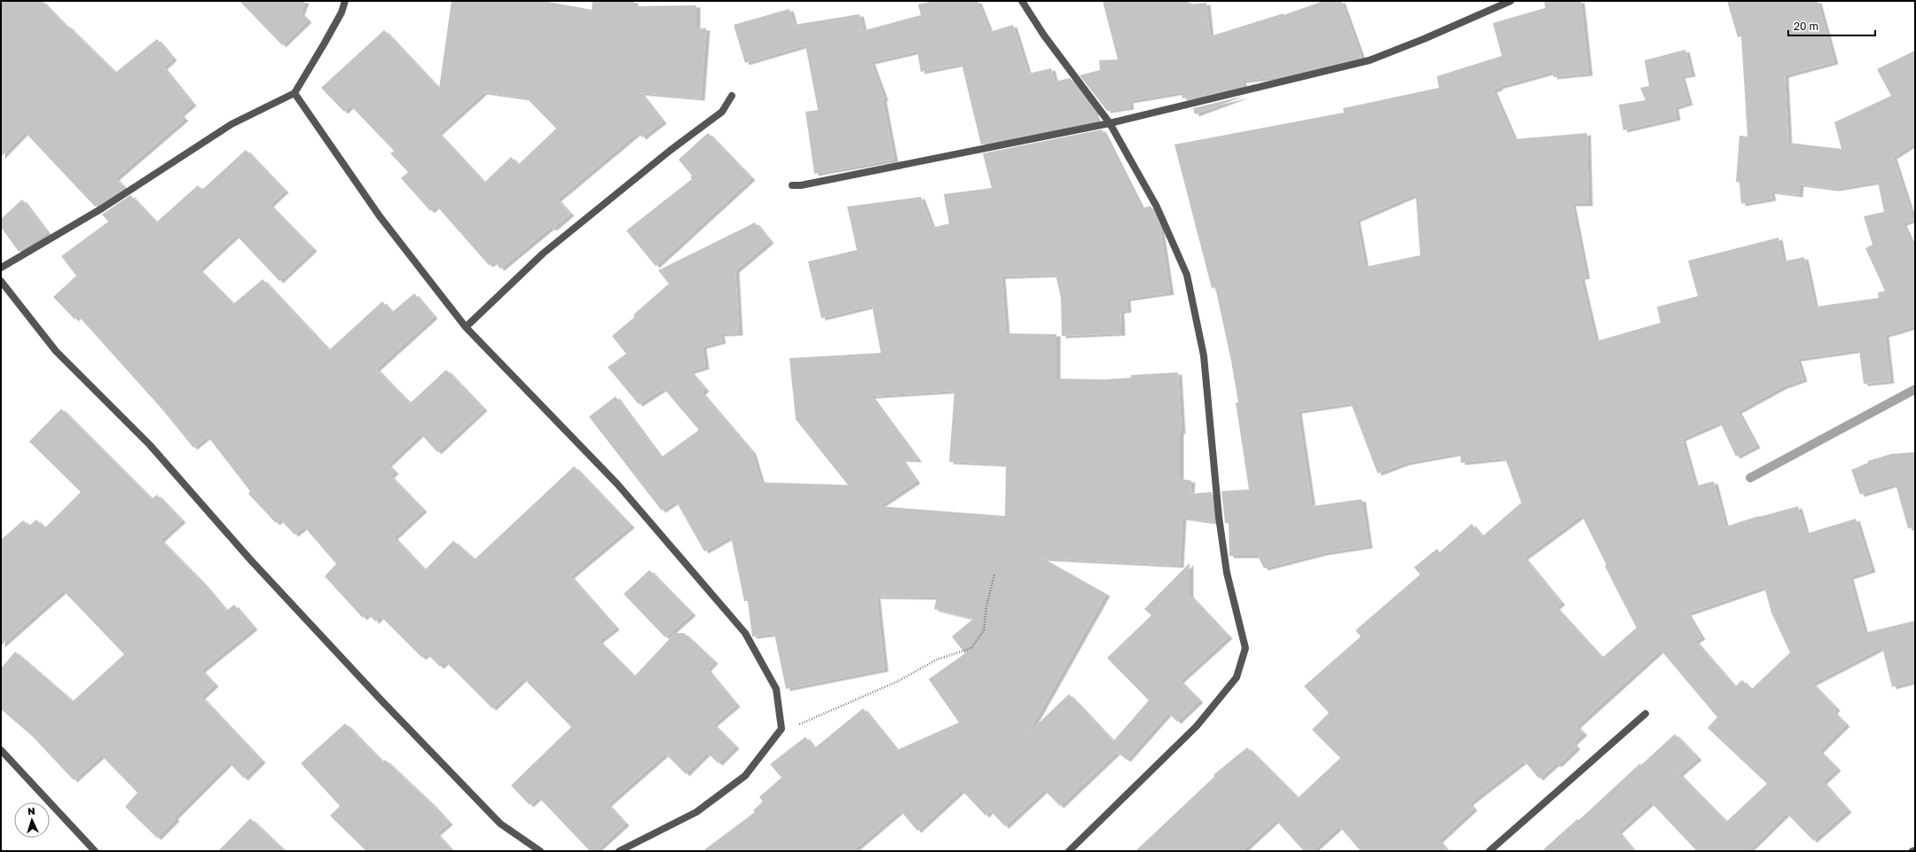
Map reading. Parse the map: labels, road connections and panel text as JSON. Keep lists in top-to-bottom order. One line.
{"scale_bar":"20 m","north":"top"}
